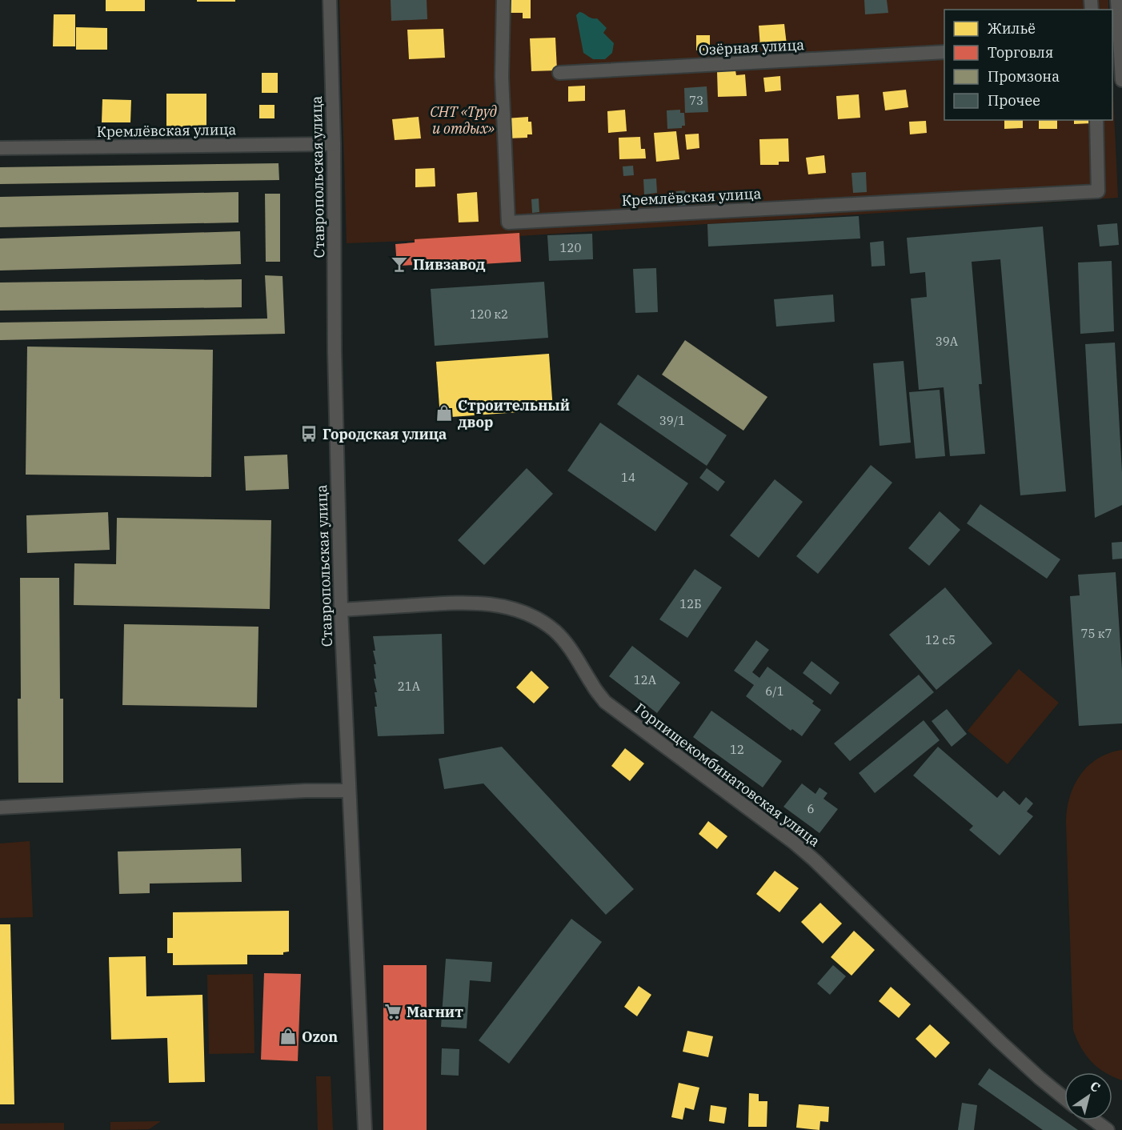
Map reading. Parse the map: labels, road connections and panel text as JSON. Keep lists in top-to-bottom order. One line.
{"streets":{"street":["Озёрная улица","Кремлёвская улица","Ставропольская улица","Горпищекомбинатовская улица"]},"crossings":[["Кремлёвская улица","Ставропольская улица"],["Ставропольская улица","Горпищекомбинатовская улица"]],"parks":["СНТ «Труд и отдых»"],"places":{"bar":["Пивзавод"],"shop":["Строительный двор","Ozon"],"bus stop":["Городская улица"],"supermarket":["Магнит"]},"house_numbers":["73","120","120 к2","39А","39/1","14","12Б","75 к7","12 с5","12А","21А","6/1","12","6"],"legend":["Жильё","Торговля","Промзона","Прочее"],"north":"top right"}
